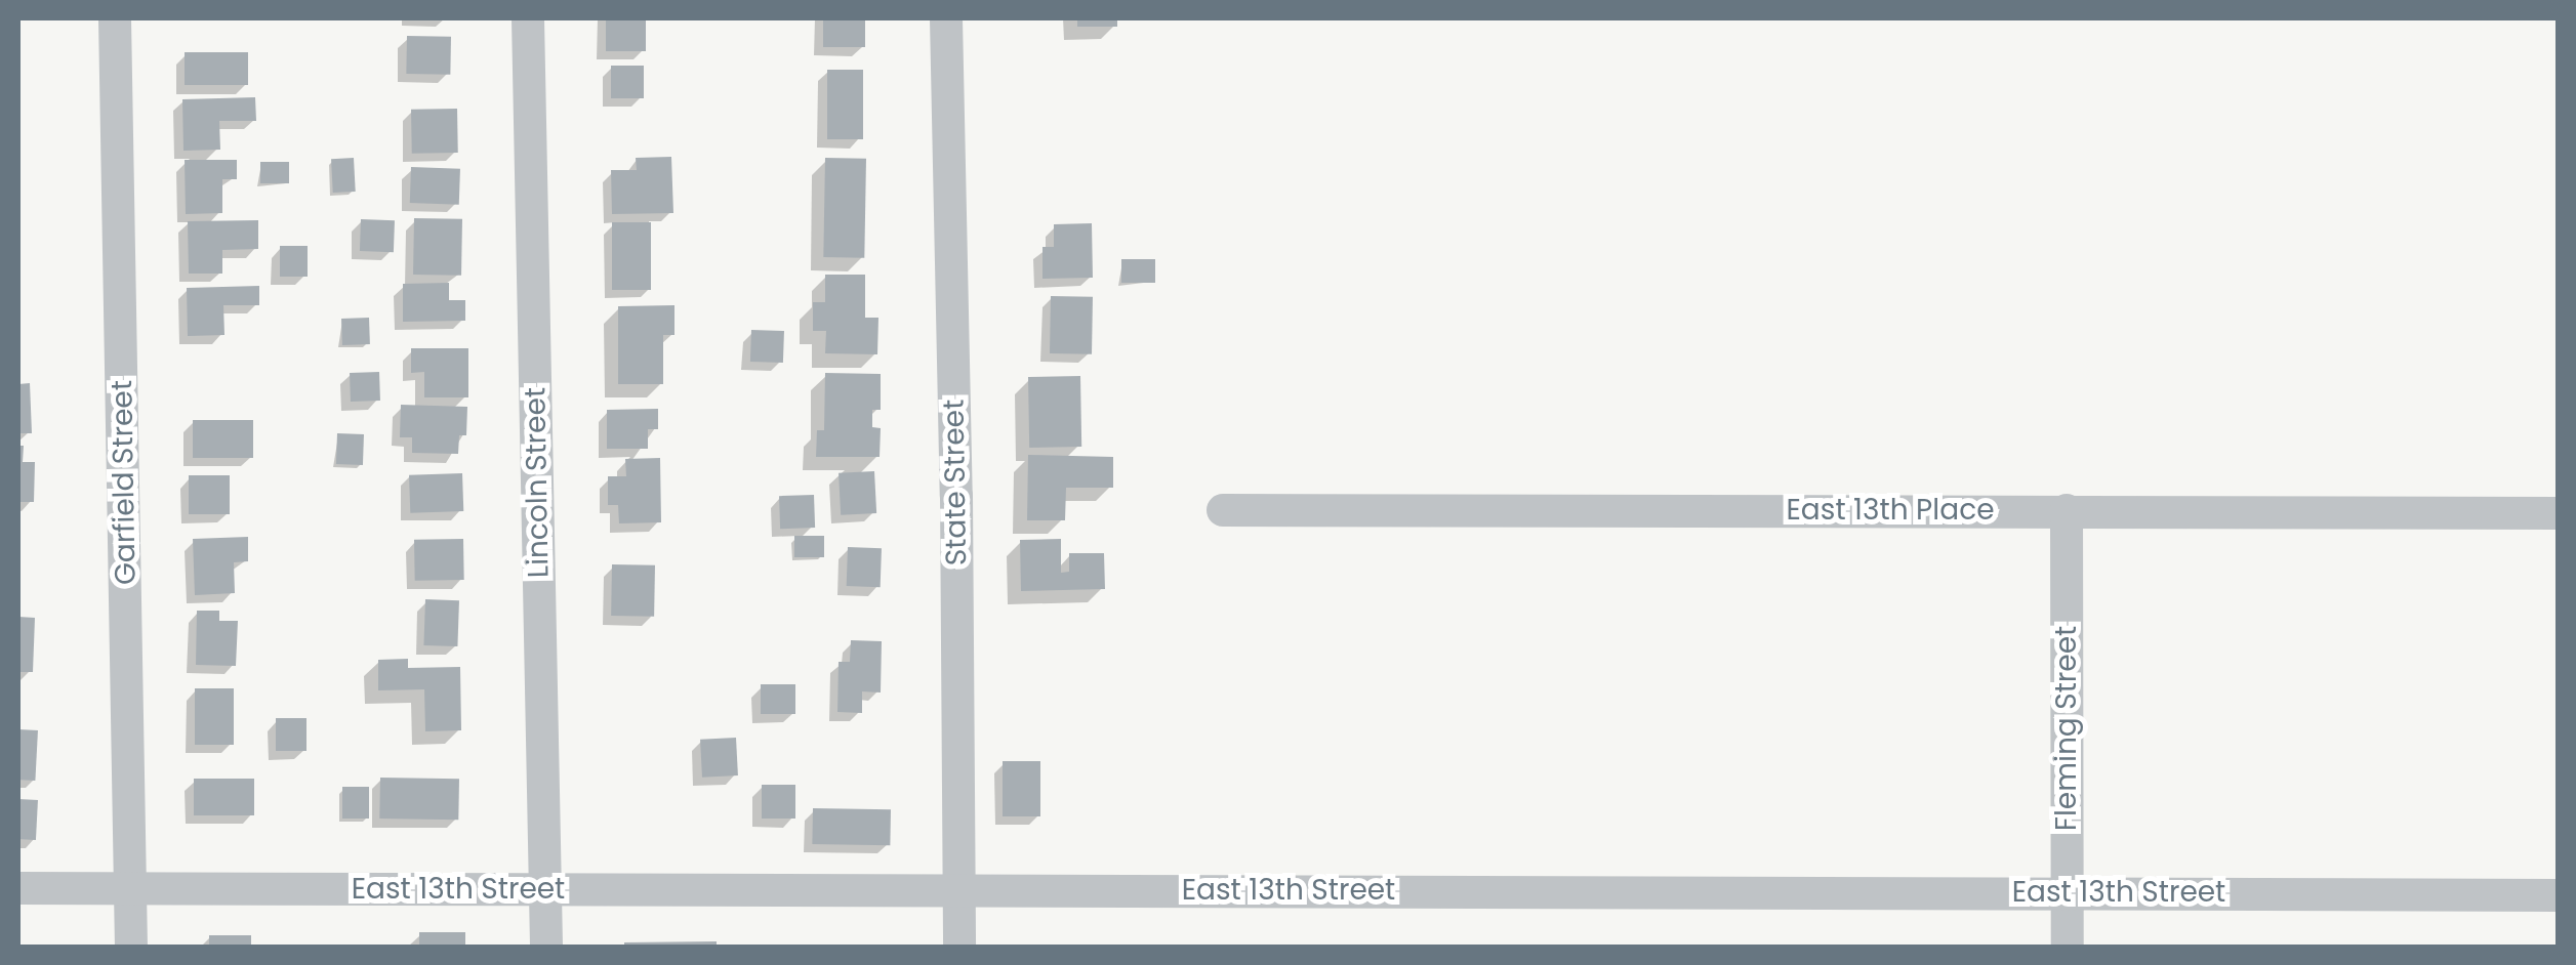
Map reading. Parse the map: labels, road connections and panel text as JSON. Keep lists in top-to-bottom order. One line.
{"streets":{"street":["Garfield Street","Lincoln Street","State Street","East 13th Place","Fleming Street","East 13th Street"]},"crossings":[["Garfield Street","East 13th Street"],["Lincoln Street","East 13th Street"],["State Street","East 13th Street"],["East 13th Place","Fleming Street"],["Fleming Street","East 13th Street"]]}
